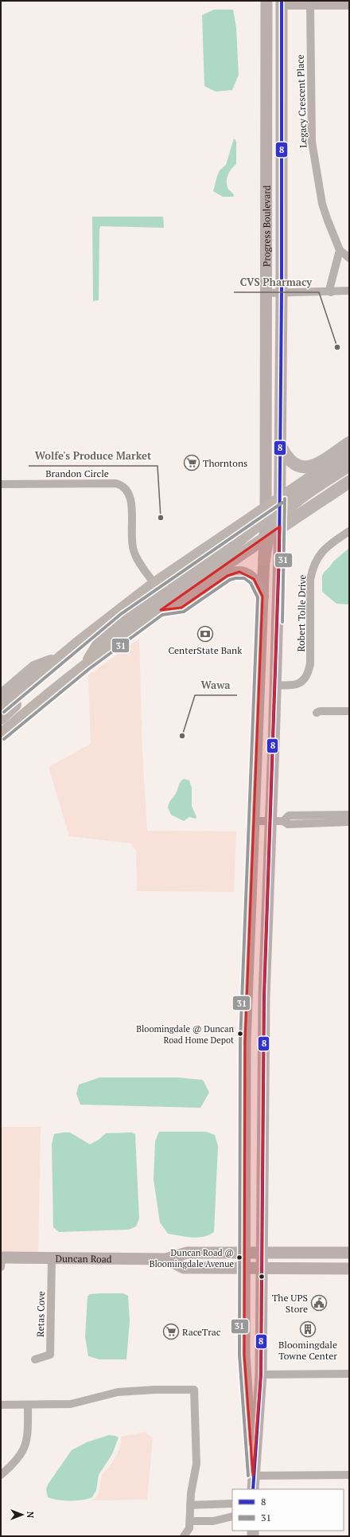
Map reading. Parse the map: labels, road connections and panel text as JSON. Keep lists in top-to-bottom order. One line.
{"streets":{"main road":["Progress Boulevard","Duncan Road"],"street":["Legacy Crescent Place","Brandon Circle","Robert Tolle Drive","Retas Cove"]},"crossings":[["Duncan Road","Retas Cove"]],"places":{"other":["CVS Pharmacy","Wolfe's Produce Market","Wawa","Bloomingdale @ Duncan Road Home Depot","Duncan Road @ Bloomingdale Avenue"],"supermarket":["Thorntons","RaceTrac"],"bank":["CenterState Bank"],"public building":["The UPS Store"],"building":["Bloomingdale Towne Center"]},"lines":["transit line 8","transit line 31"],"legend":["8","31"],"north":"right"}
